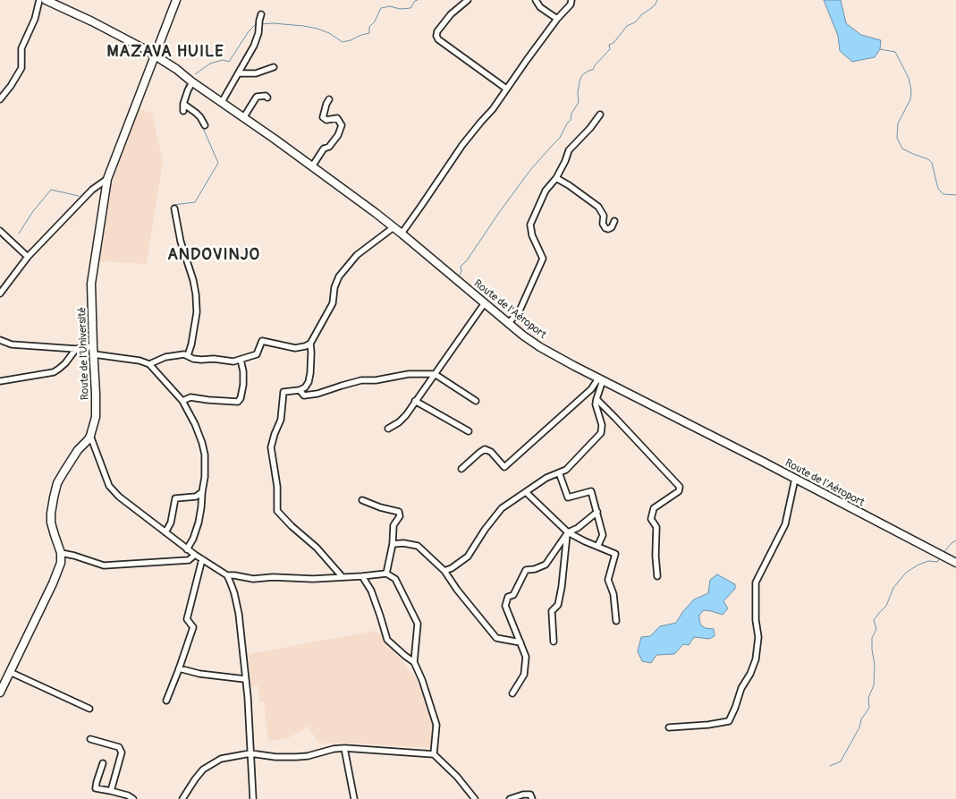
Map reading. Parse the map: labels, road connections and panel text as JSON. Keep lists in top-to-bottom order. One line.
{"streets":{"main road":["Route de l'Aéroport","Route de l'Université"]},"crossings":[["Route de l'Aéroport","Route de l'Université"]],"districts":["MAZAVA HUILE","ANDOVINJO"]}
